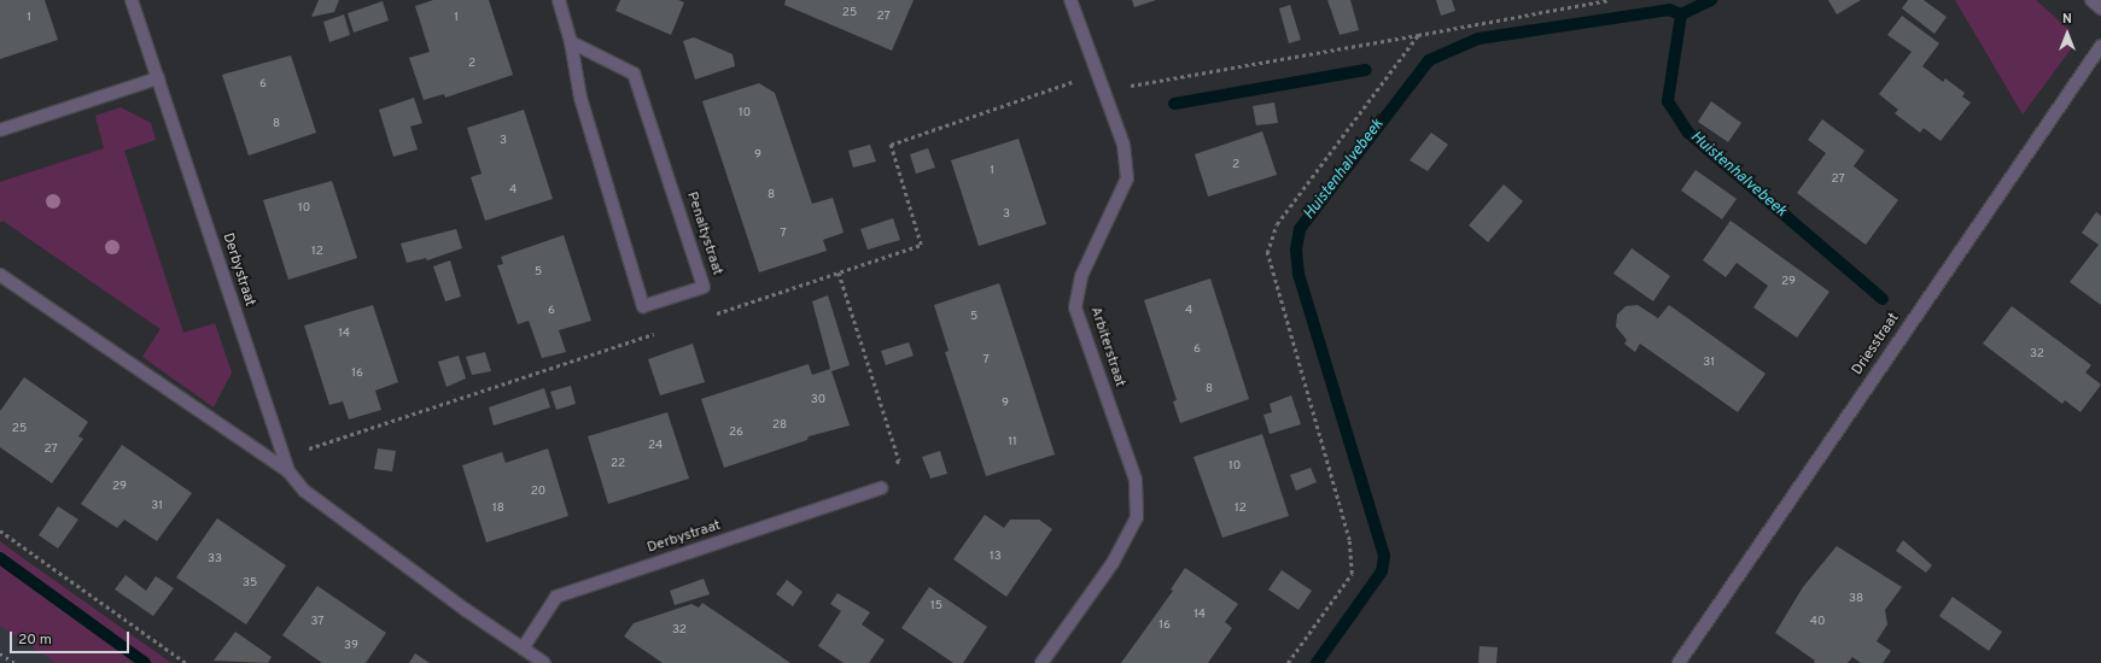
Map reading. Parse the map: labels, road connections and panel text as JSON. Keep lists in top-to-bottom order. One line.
{"streets":{"street":["Penaltystraat","Derbystraat","Driesstraat","Arbiterstraat"]},"water":["Huistenhalvebeek"],"house_numbers":["25","27","1","1","2","6","10","8","3","9","2","1","27","4","8","10","3","7","12","5","29","6","4","5","14","6","32","7","31","16","8","30","9","28","25","26","11","24","27","22","10","29","20","31","18","12","13","33","35","38","15","14","37","40","16","32","39"],"scale_bar":"20 m","north":"top"}
